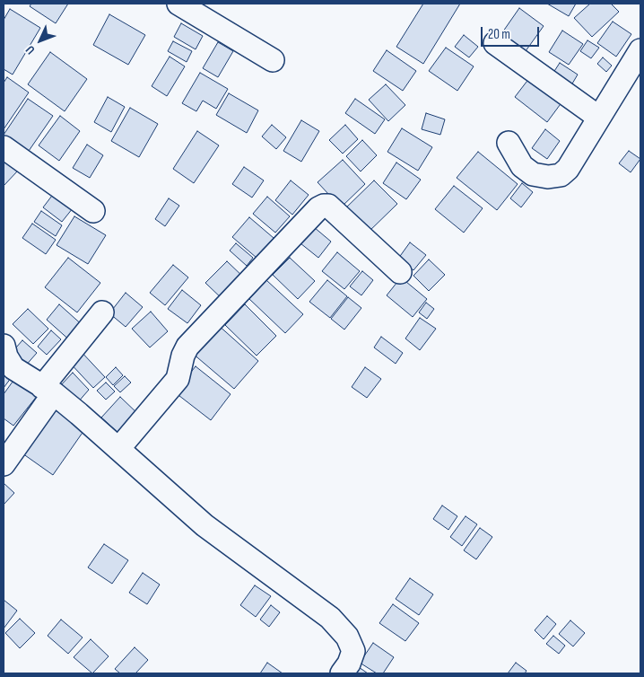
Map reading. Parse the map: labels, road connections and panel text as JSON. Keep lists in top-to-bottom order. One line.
{"scale_bar":"20 m","north":"bottom left"}
